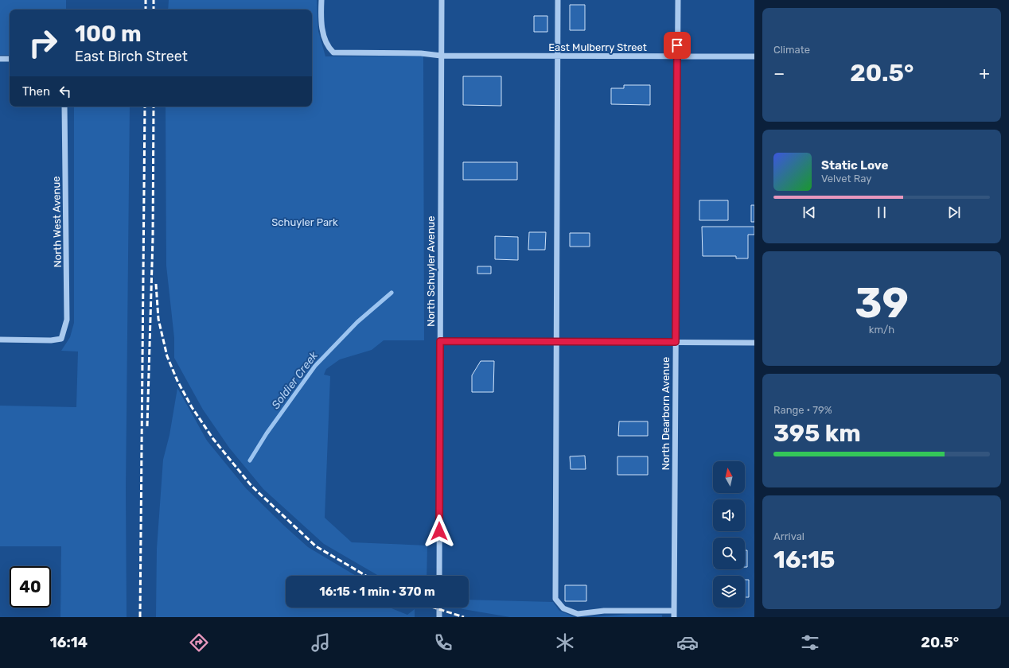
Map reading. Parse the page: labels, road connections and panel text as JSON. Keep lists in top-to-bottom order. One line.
{"streets":{"street":["East Mulberry Street","North West Avenue","North Schuyler Avenue","North Dearborn Avenue"]},"crossings":[["East Mulberry Street","North Schuyler Avenue"],["East Mulberry Street","North Dearborn Avenue"]],"water":["Soldier Creek"],"parks":["Schuyler Park"],"north":"top","page":{"tile":["Climate",["39","km/h"],["Range · 79%","395 km"],["Arrival","16:15"]],"turn":["100 m","East Birch Street"],"heat":["−","20.5°","+"],"then":"Then","song":["Static Love","Velvet Ray"],"limit":"40","trip":"16:15 · 1 min · 370 m","tabs":["16:14","20.5°"]}}
